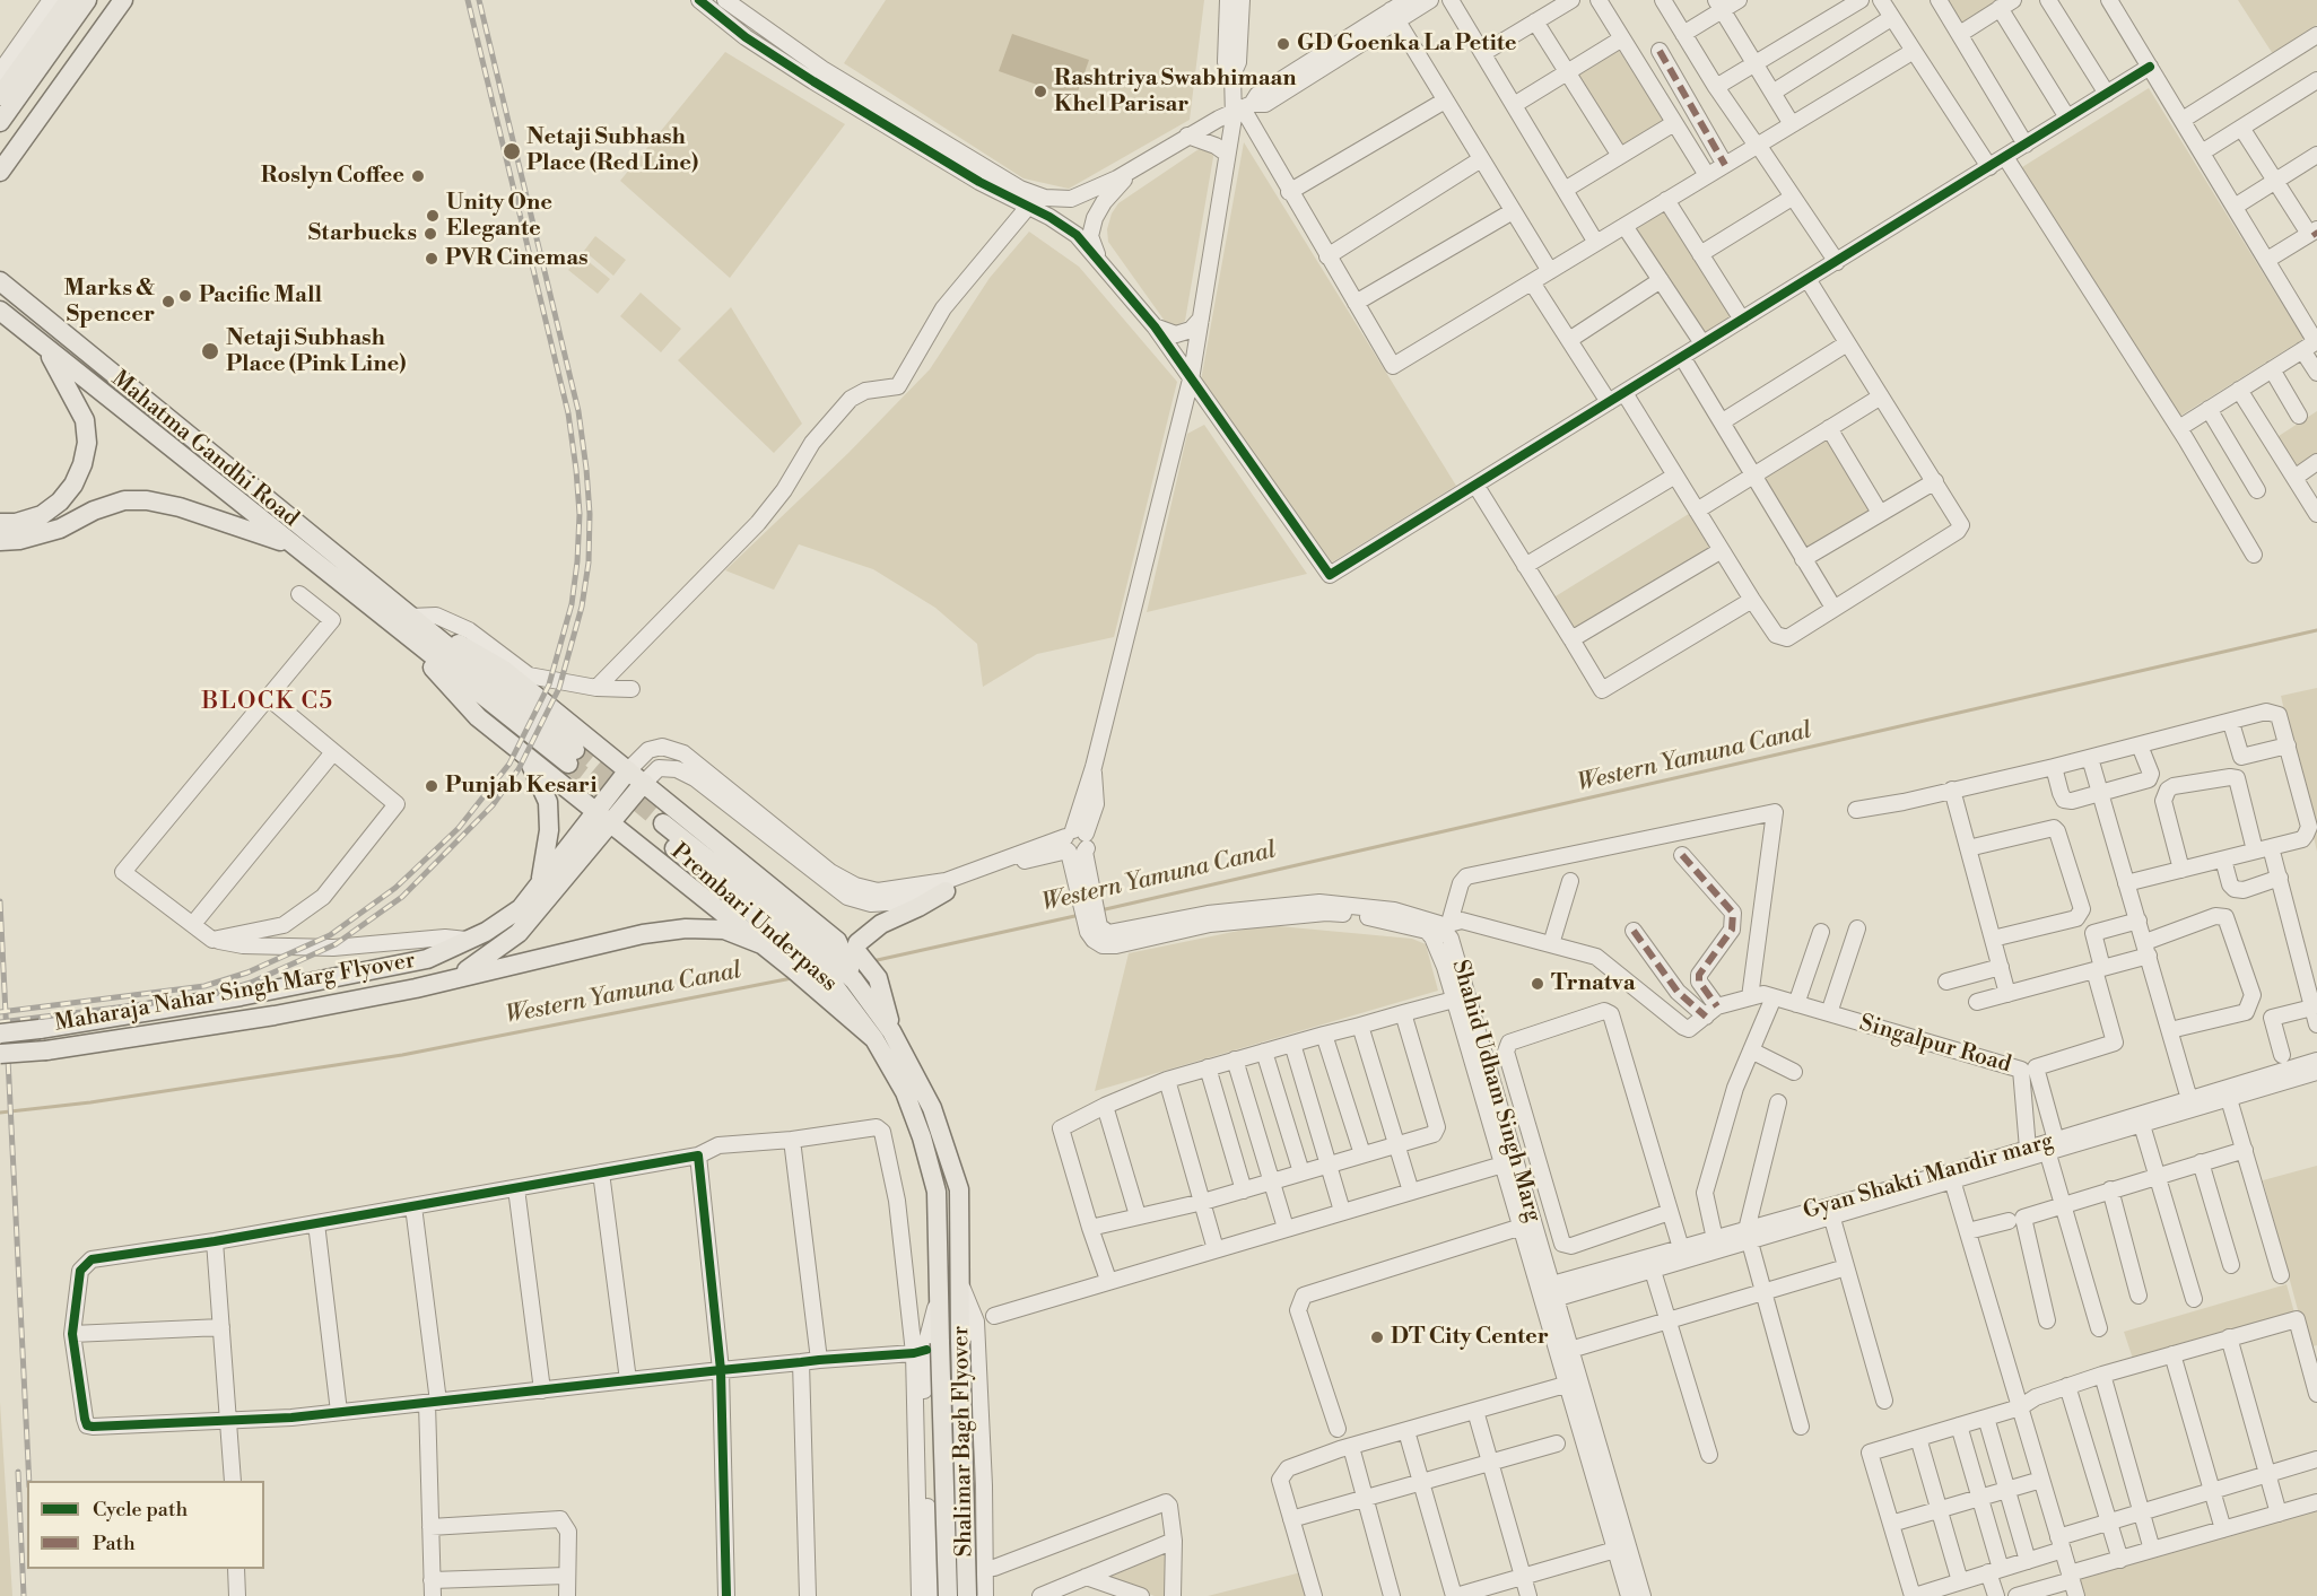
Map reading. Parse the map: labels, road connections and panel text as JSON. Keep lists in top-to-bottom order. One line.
{"streets":{"main road":["Mahatma Gandhi Road","Prembari Underpass","Maharaja Nahar Singh Marg Flyover","Shalimar Bagh Flyover"],"street":["Singalpur Road","Shahid Udham Singh Marg","Gyan Shakti Mandir marg"]},"crossings":[["Prembari Underpass","Shalimar Bagh Flyover"],["Singalpur Road","Shahid Udham Singh Marg"],["Singalpur Road","Gyan Shakti Mandir marg"],["Shahid Udham Singh Marg","Gyan Shakti Mandir marg"]],"districts":["BLOCK C5"],"water":["Western Yamuna Canal"],"places":["GD Goenka La Petite","Rashtriya Swabhimaan Khel Parisar","Netaji Subhash Place (Red Line)","Roslyn Coffee","Unity One Elegante","Starbucks","PVR Cinemas","Pacific Mall","Marks & Spencer","Netaji Subhash Place (Pink Line)","Punjab Kesari","Trnatva","DT City Center"],"legend":["Cycle path","Path"]}
